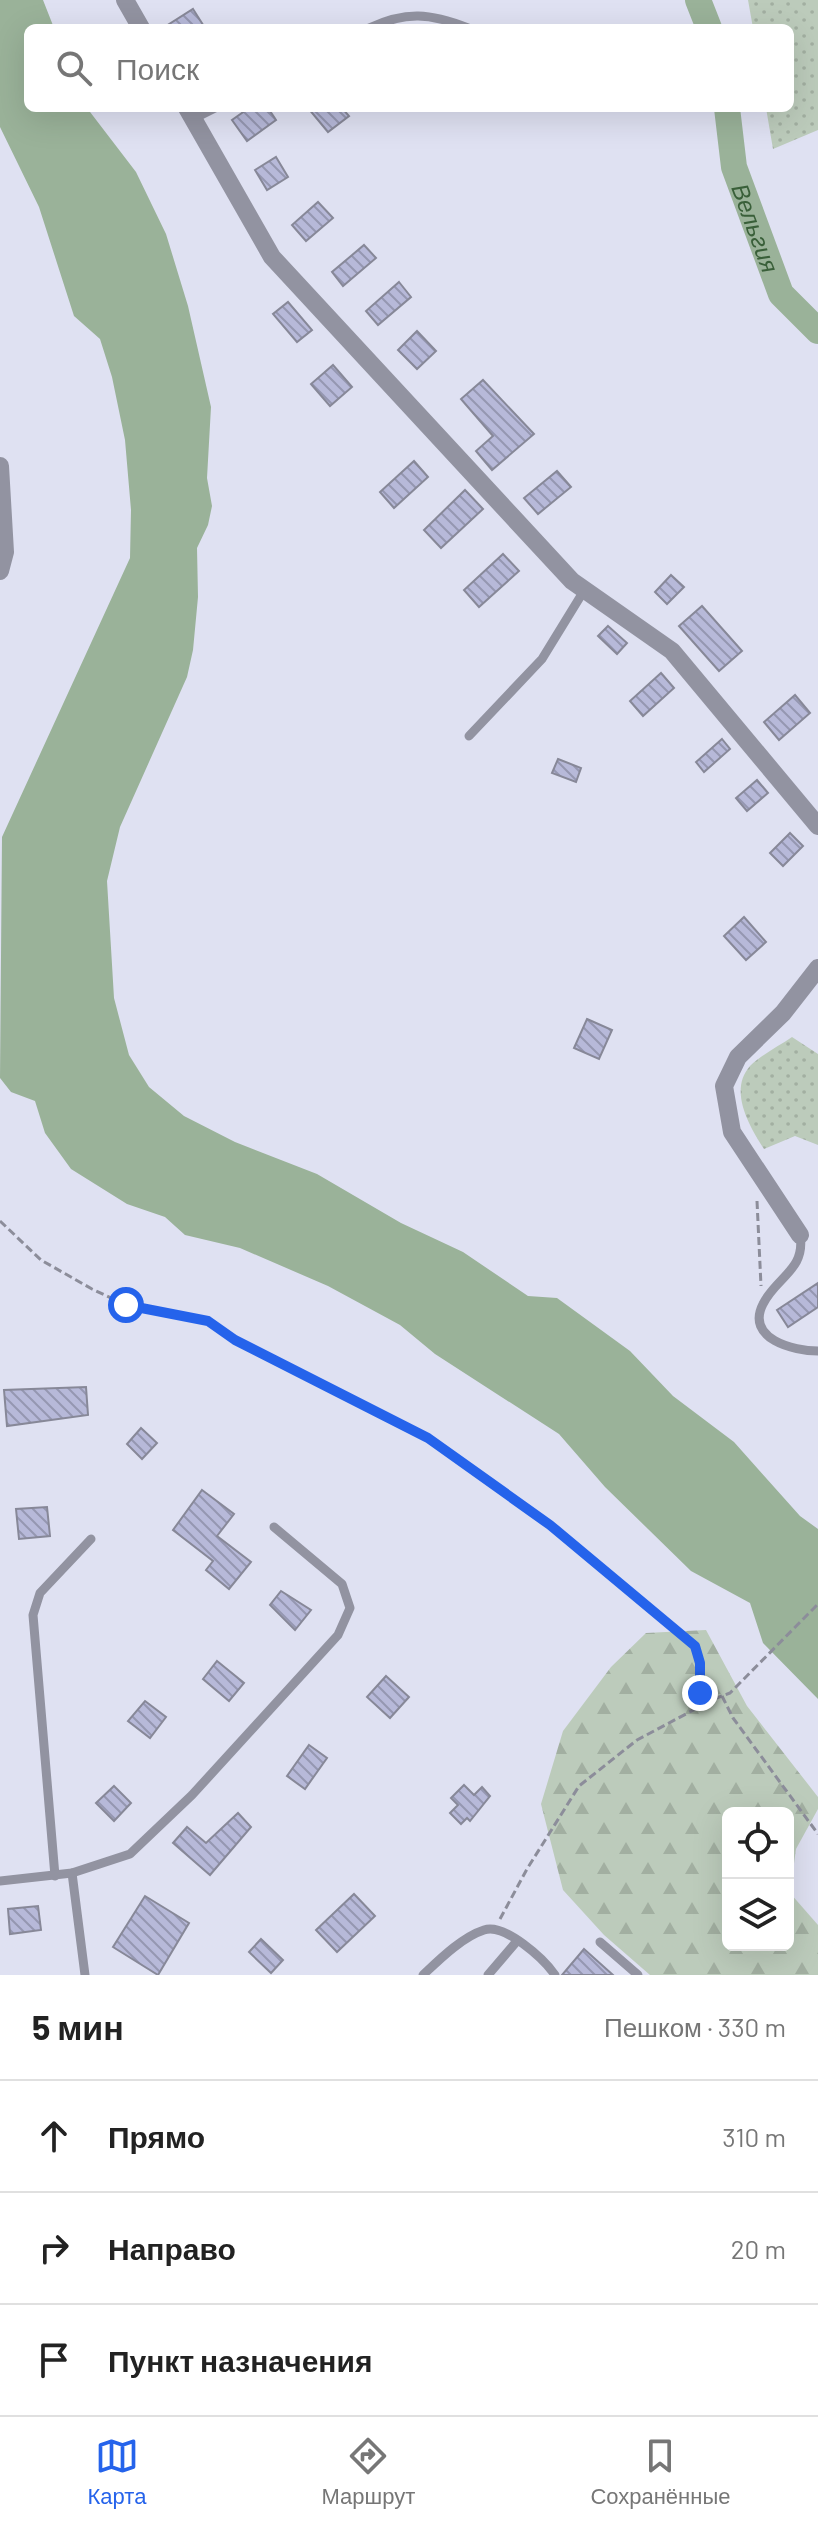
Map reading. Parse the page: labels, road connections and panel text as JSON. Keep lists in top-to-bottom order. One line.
{"water":["Вельгия"],"page":{"search":"Поиск","heading":["5 мин","Пешком · 330 m"],"list":[["Прямо","310 m"],["Направо","20 m"],"Пункт назначения"],"nav":["Карта","Маршрут","Сохранённые"]}}
